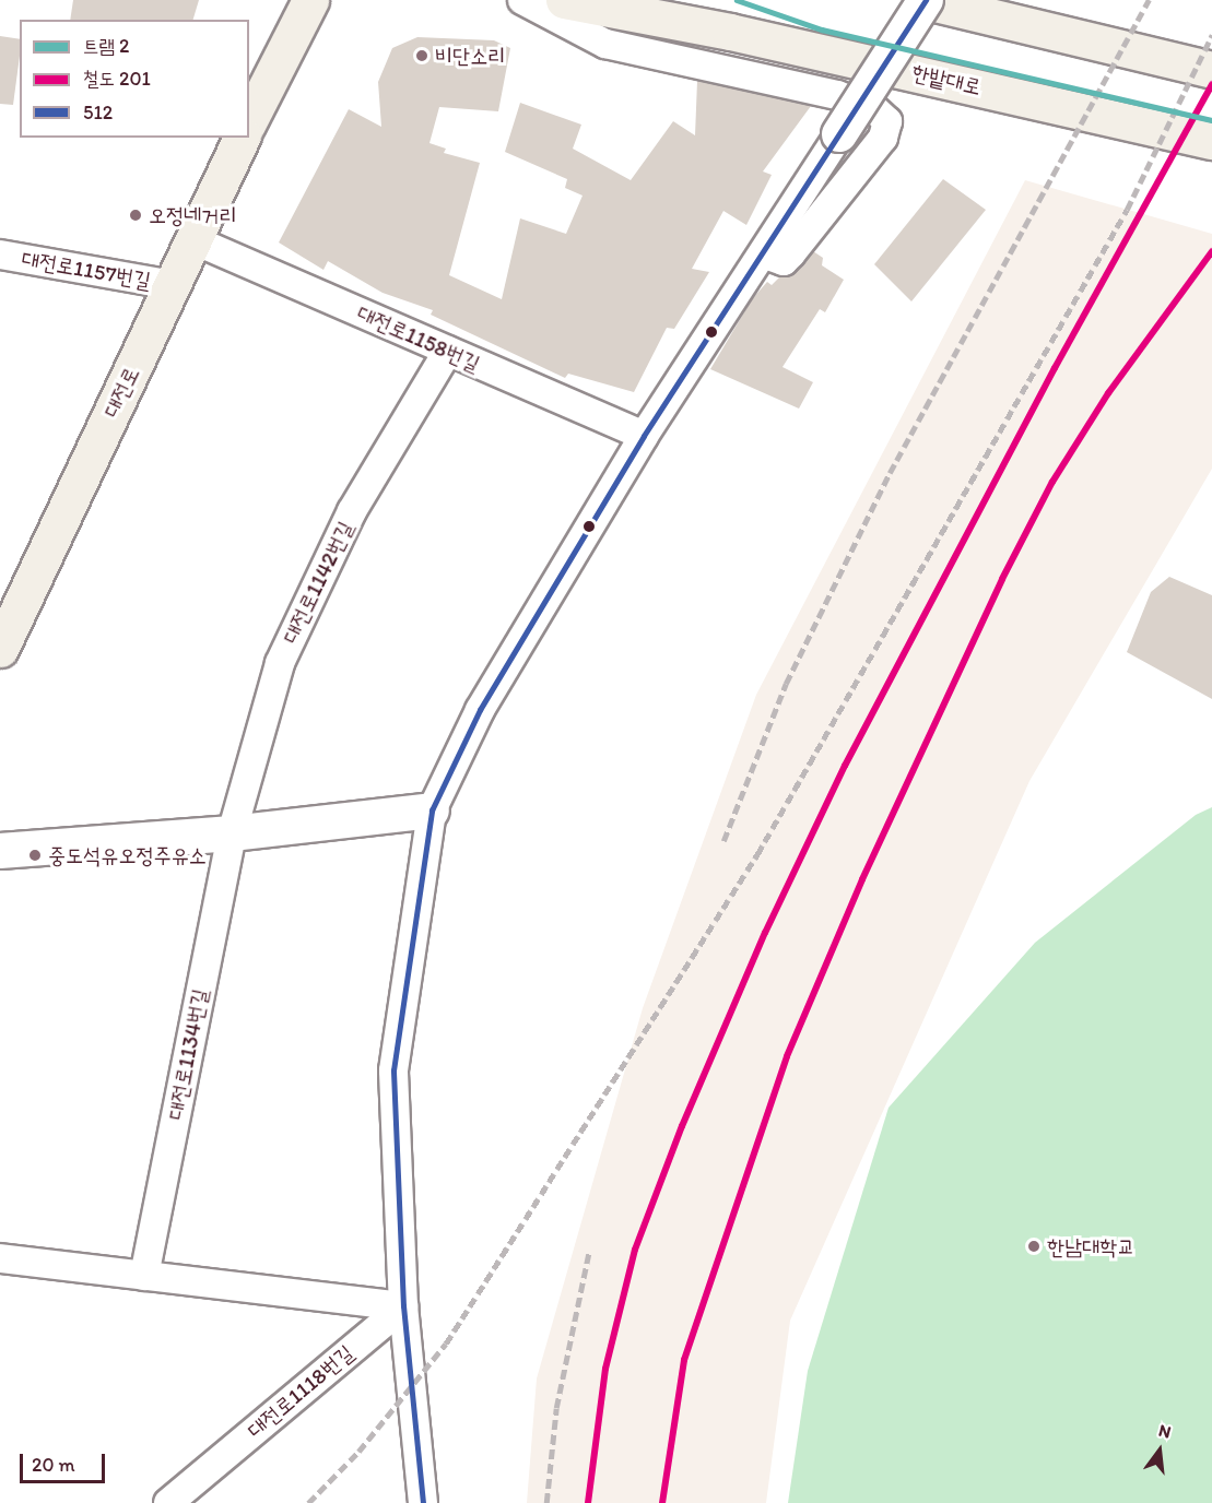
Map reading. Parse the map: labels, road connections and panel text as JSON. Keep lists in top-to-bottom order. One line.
{"streets":{"main road":["한밭대로","대전로"],"street":["대전로1157번길","대전로1158번길","대전로1142번길","대전로1134번길","대전로1118번길"]},"crossings":[["대전로1157번길","대전로"],["대전로1158번길","대전로"],["대전로1158번길","대전로1142번길"],["대전로1142번길","대전로1134번길"]],"places":["비단소리","오정네거리","중도석유오정주유소","한남대학교"],"lines":["tram line 2","transit line 512","rail line 201"],"legend":["트램 2","철도 201","512"],"scale_bar":"20 m","north":"top"}
